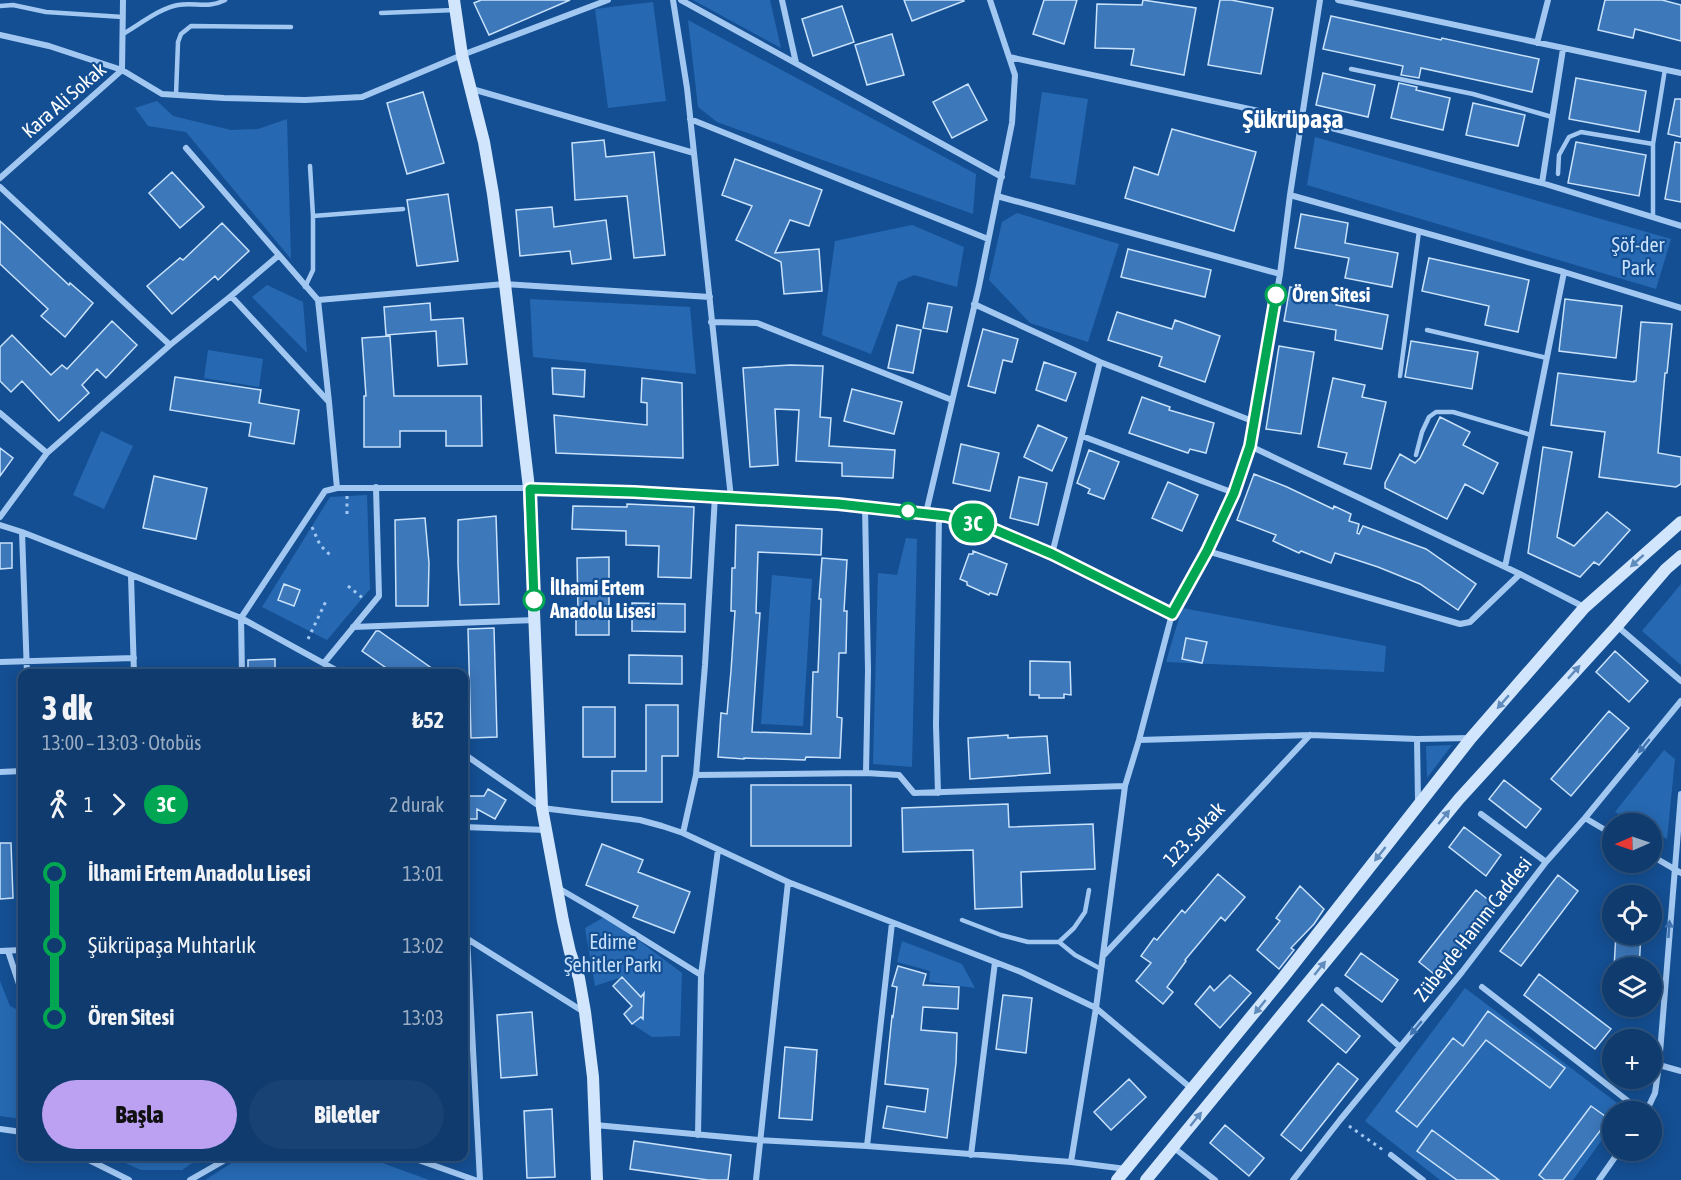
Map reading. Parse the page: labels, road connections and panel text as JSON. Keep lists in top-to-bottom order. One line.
{"streets":{"street":["Kara Ali Sokak","123. Sokak","Zübeyde Hanım Caddesi"]},"one_way":["Zübeyde Hanım Caddesi"],"districts":["Şükrüpaşa"],"parks":["Şöf-der Park","Edirne Şehitler Parkı"],"places":["Ören Sitesi","İlhami Ertem Anadolu Lisesi"],"lines":["bus line 3C"],"north":"left","page":{"on_map":"3C","heading":["3 dk","13:00 – 13:03 · Otobüs","₺52"],"legs":["1","3C","2 durak"],"map_buttons":["+","−"],"list":[{"name":"İlhami Ertem Anadolu Lisesi","value":"13:01"},{"name":"Şükrüpaşa Muhtarlık","value":"13:02"},{"name":"Ören Sitesi","value":"13:03"}],"buttons":["Başla","Biletler"]}}
